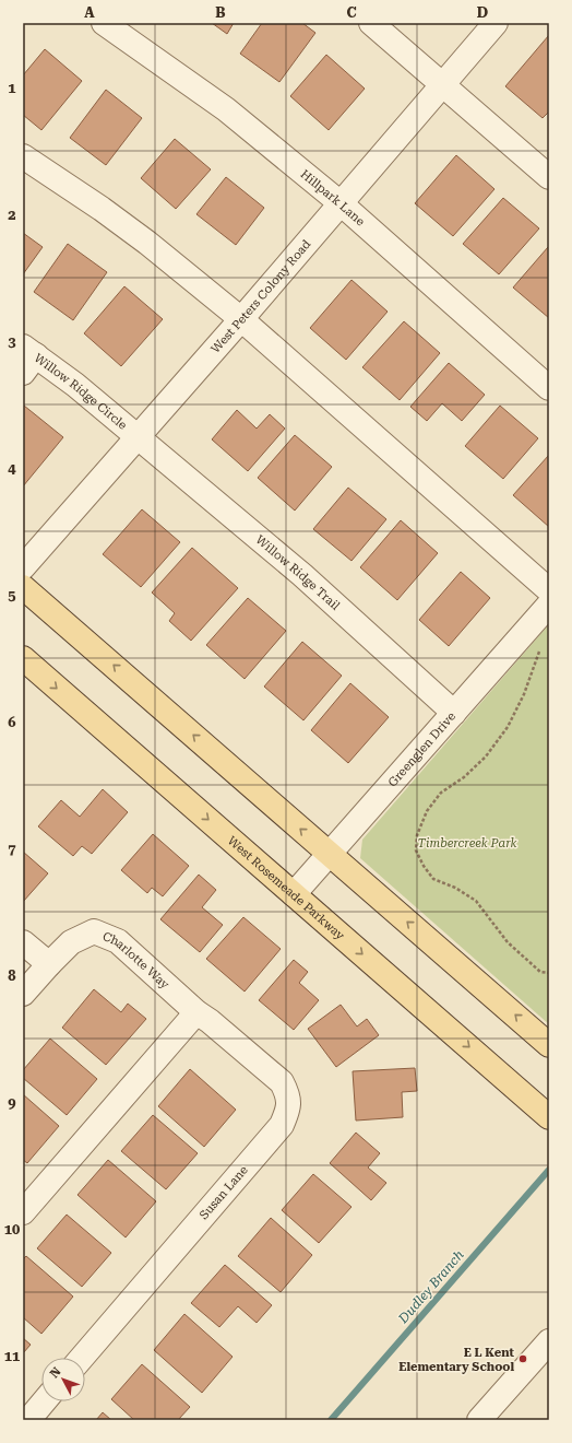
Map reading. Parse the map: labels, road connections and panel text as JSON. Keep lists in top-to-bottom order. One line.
{"streets":{"main road":["West Rosemeade Parkway"],"street":["Hillpark Lane","West Peters Colony Road","Willow Ridge Circle","Willow Ridge Trail","Greenglen Drive","Charlotte Way","Susan Lane"]},"crossings":[["Hillpark Lane","West Peters Colony Road"],["West Peters Colony Road","Willow Ridge Circle"],["West Peters Colony Road","Willow Ridge Trail"],["Willow Ridge Circle","Willow Ridge Trail"],["Willow Ridge Trail","Greenglen Drive"],["Greenglen Drive","West Rosemeade Parkway"],["Charlotte Way","Susan Lane"]],"water":["Dudley Branch"],"parks":["Timbercreek Park"],"places":["E L Kent Elementary School"],"north":"top left","grid":{"columns":["A","B","C","D"],"rows":["1","2","3","4","5","6","7","8","9","10","11"]}}
